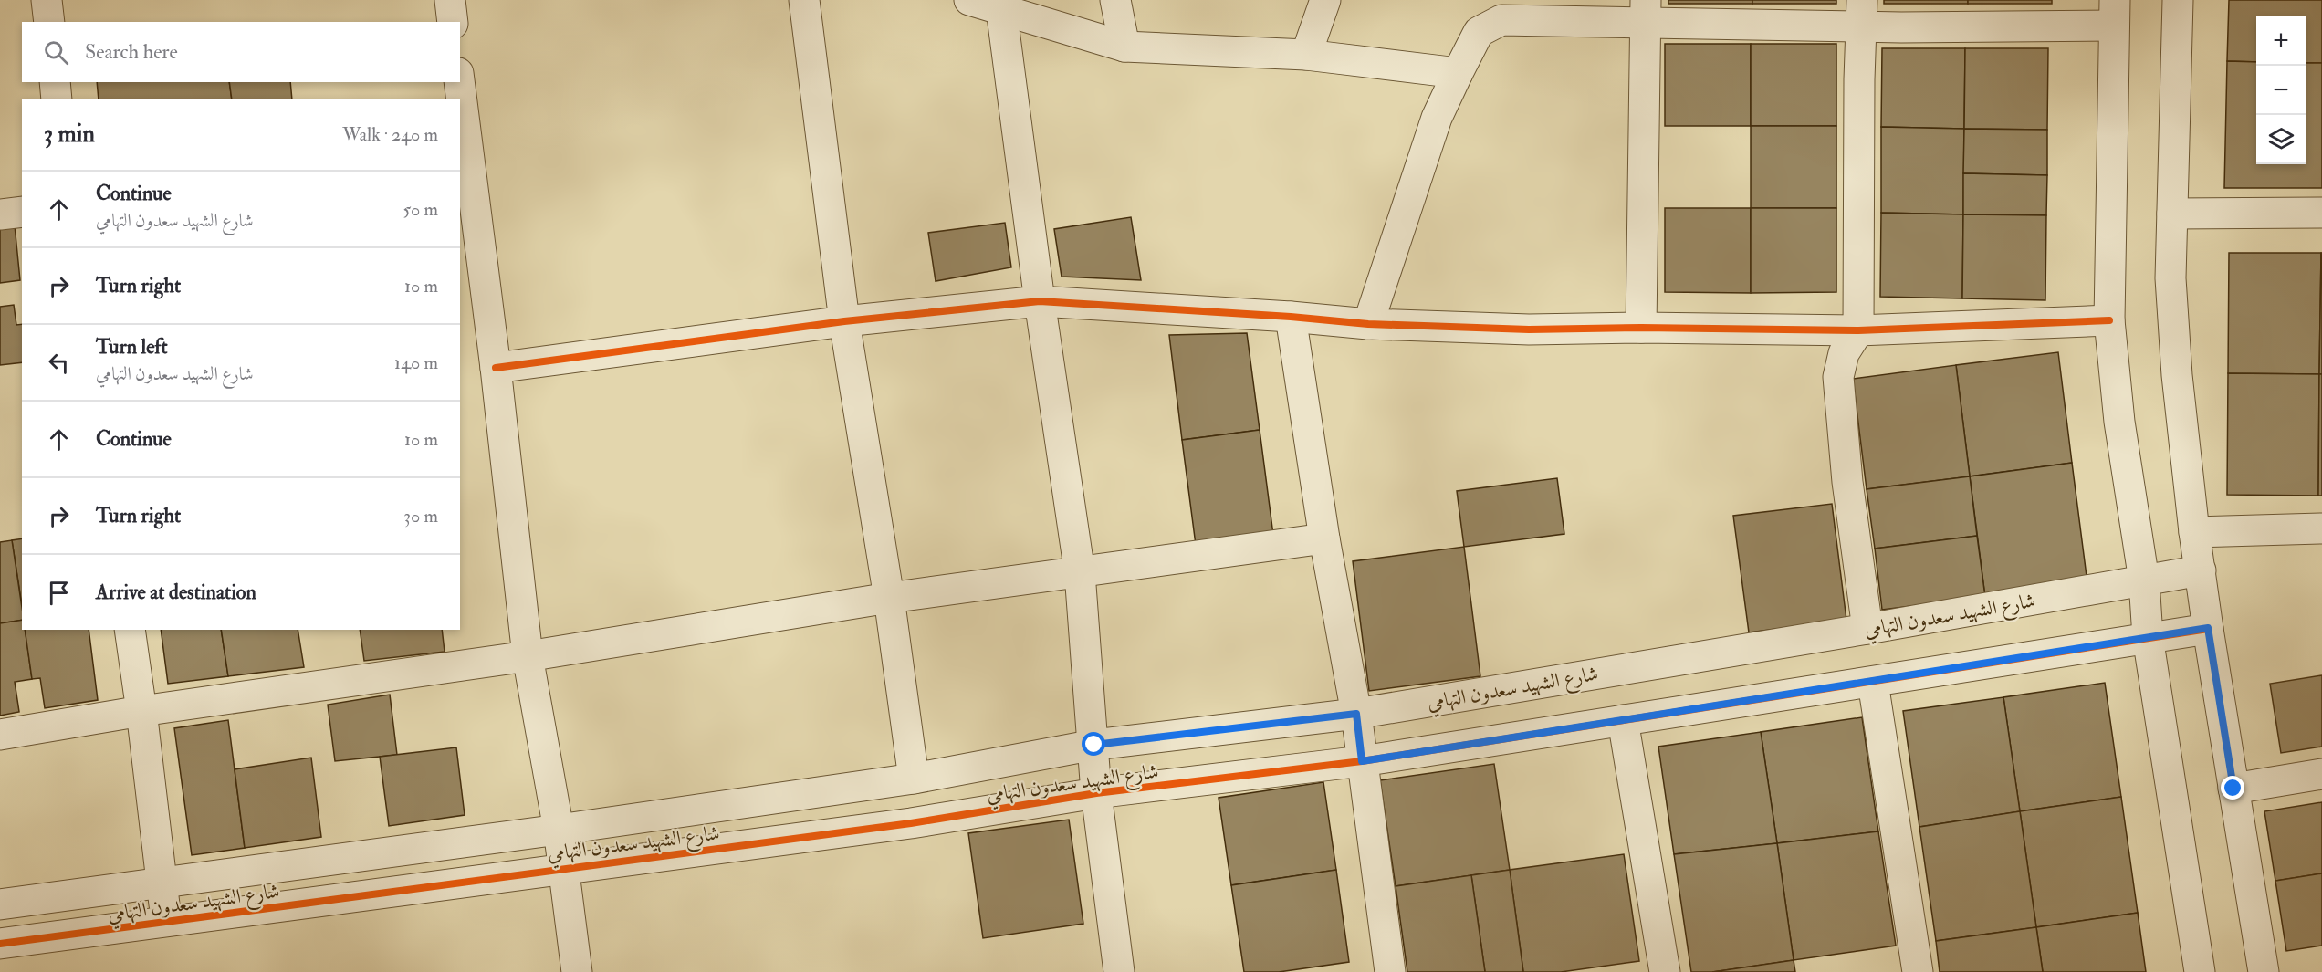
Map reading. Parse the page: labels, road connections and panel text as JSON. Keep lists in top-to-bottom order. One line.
{"streets":{"street":["شارع الشهيد سعدون التهامي"]},"page":{"map_buttons":["+","−"],"search":"Search here","heading":["3 min","Walk · 240 m"],"list":[["Continue","شارع الشهيد سعدون التهامي","50 m"],["Turn right","10 m"],["Turn left","شارع الشهيد سعدون التهامي","140 m"],["Continue","10 m"],["Turn right","30 m"],"Arrive at destination"]}}
